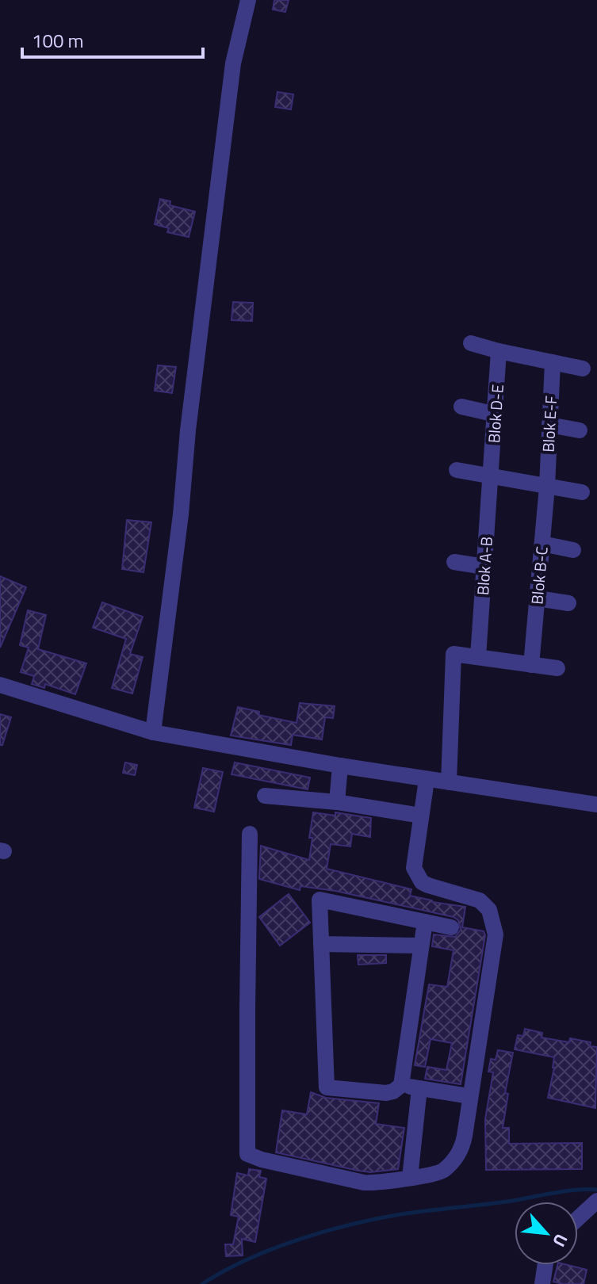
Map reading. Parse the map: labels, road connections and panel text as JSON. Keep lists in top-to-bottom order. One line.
{"streets":{"street":["Blok D-E","Blok E-F","Blok A-B","Blok B-C"]},"crossings":[["Blok D-E","Blok A-B"],["Blok E-F","Blok B-C"]],"scale_bar":"100 m","north":"bottom right"}
